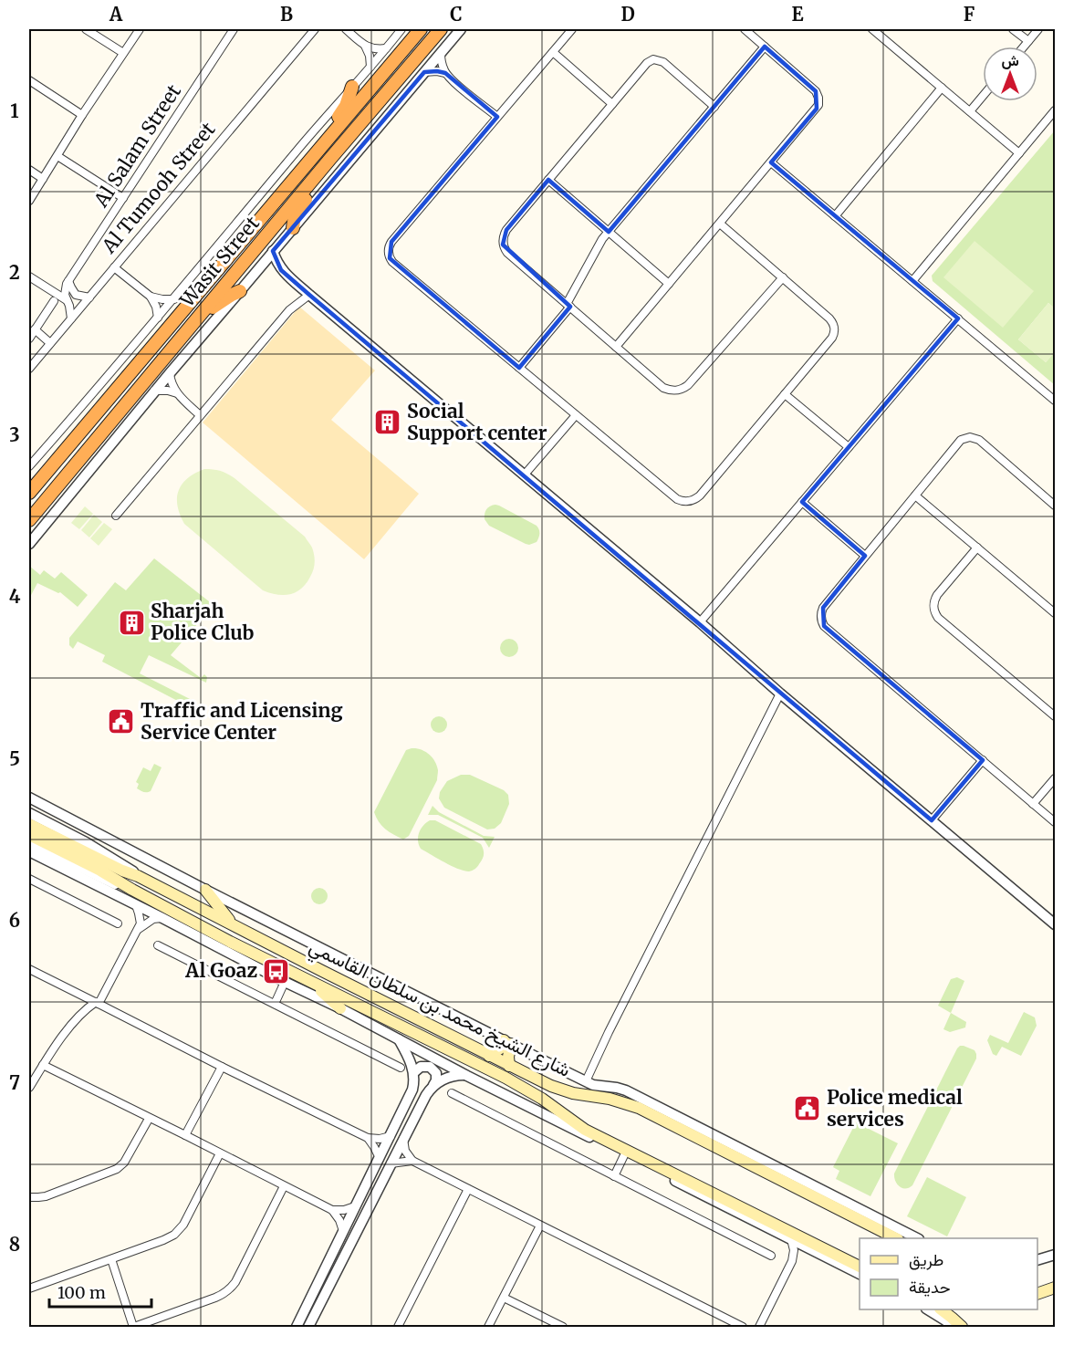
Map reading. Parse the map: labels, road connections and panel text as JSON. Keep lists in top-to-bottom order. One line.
{"streets":{"highway":["Wasit Street"],"main road":["شارع الشيخ محمد بن سلطان القاسمي"],"street":["Al Salam Street","Al Tumooh Street"]},"places":{"building":["Social Support center","Sharjah Police Club"],"public building":["Traffic and Licensing Service Center","Police medical services"],"bus stop":["Al Goaz"]},"legend":["طريق","حديقة"],"scale_bar":"100 m","north":"top","grid":{"columns":["A","B","C","D","E","F"],"rows":["1","2","3","4","5","6","7","8"]}}
